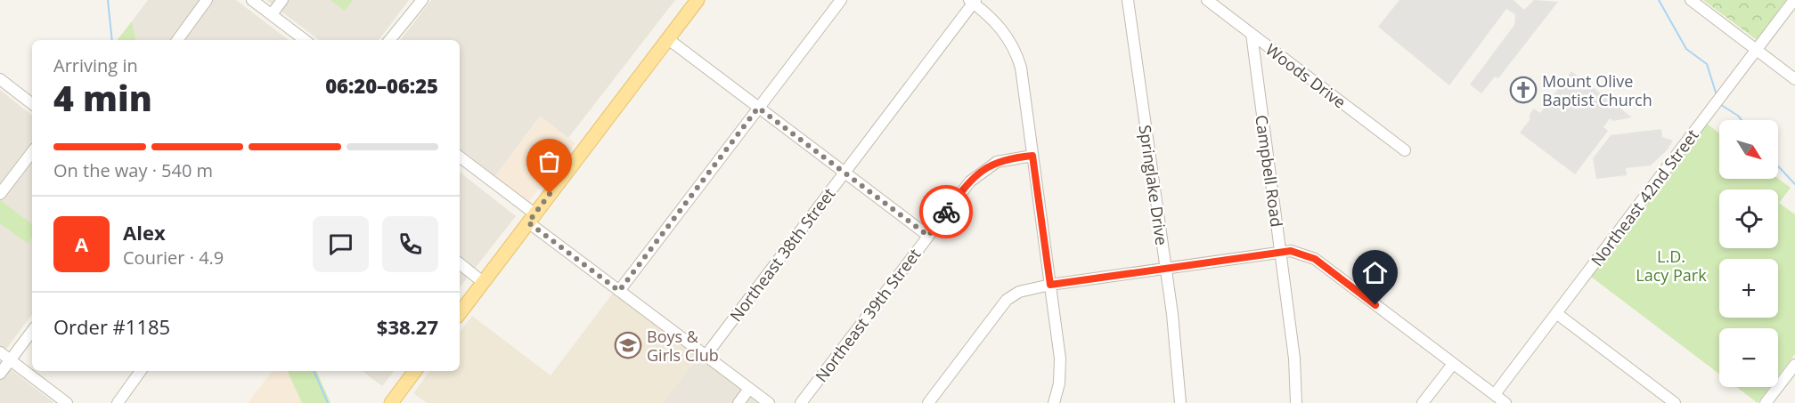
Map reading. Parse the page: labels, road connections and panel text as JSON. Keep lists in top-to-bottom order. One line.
{"streets":{"street":["Woods Drive","Campbell Road","Springlake Drive","Northeast 42nd Street","Northeast 38th Street","Northeast 39th Street"]},"crossings":[["Woods Drive","Campbell Road"]],"parks":["L.D. Lacy Park"],"places":{"church":["Mount Olive Baptist Church"],"school or university":["Boys & Girls Club"]},"north":"bottom right","page":{"heading":["4 min","Arriving in","06:20–06:25"],"panel":["Alex","Courier · 4.9","Order #1185","$38.27"],"map_buttons":["+","−"],"bar":"On the way · 540 m","round":"A"}}
